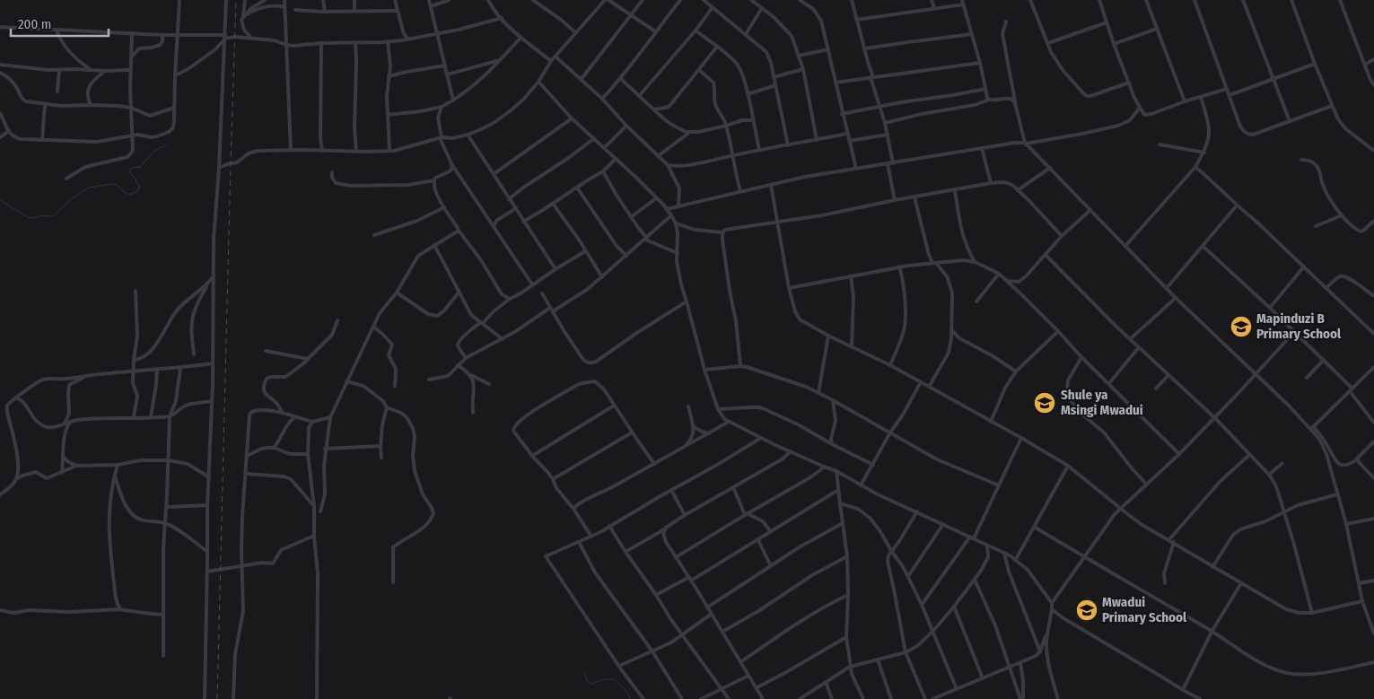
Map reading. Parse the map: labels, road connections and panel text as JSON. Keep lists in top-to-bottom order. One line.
{"places":{"school or university":["Mapinduzi B Primary School","Shule ya Msingi Mwadui","Mwadui Primary School"]},"scale_bar":"200 m"}
